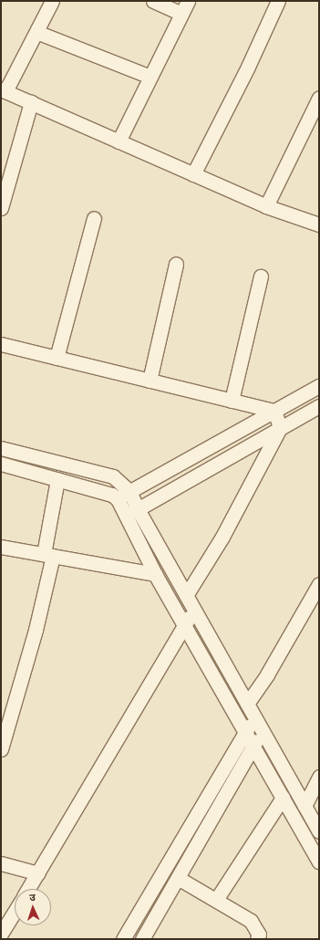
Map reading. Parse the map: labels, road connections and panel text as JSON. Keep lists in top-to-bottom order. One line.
{"north":"top"}
